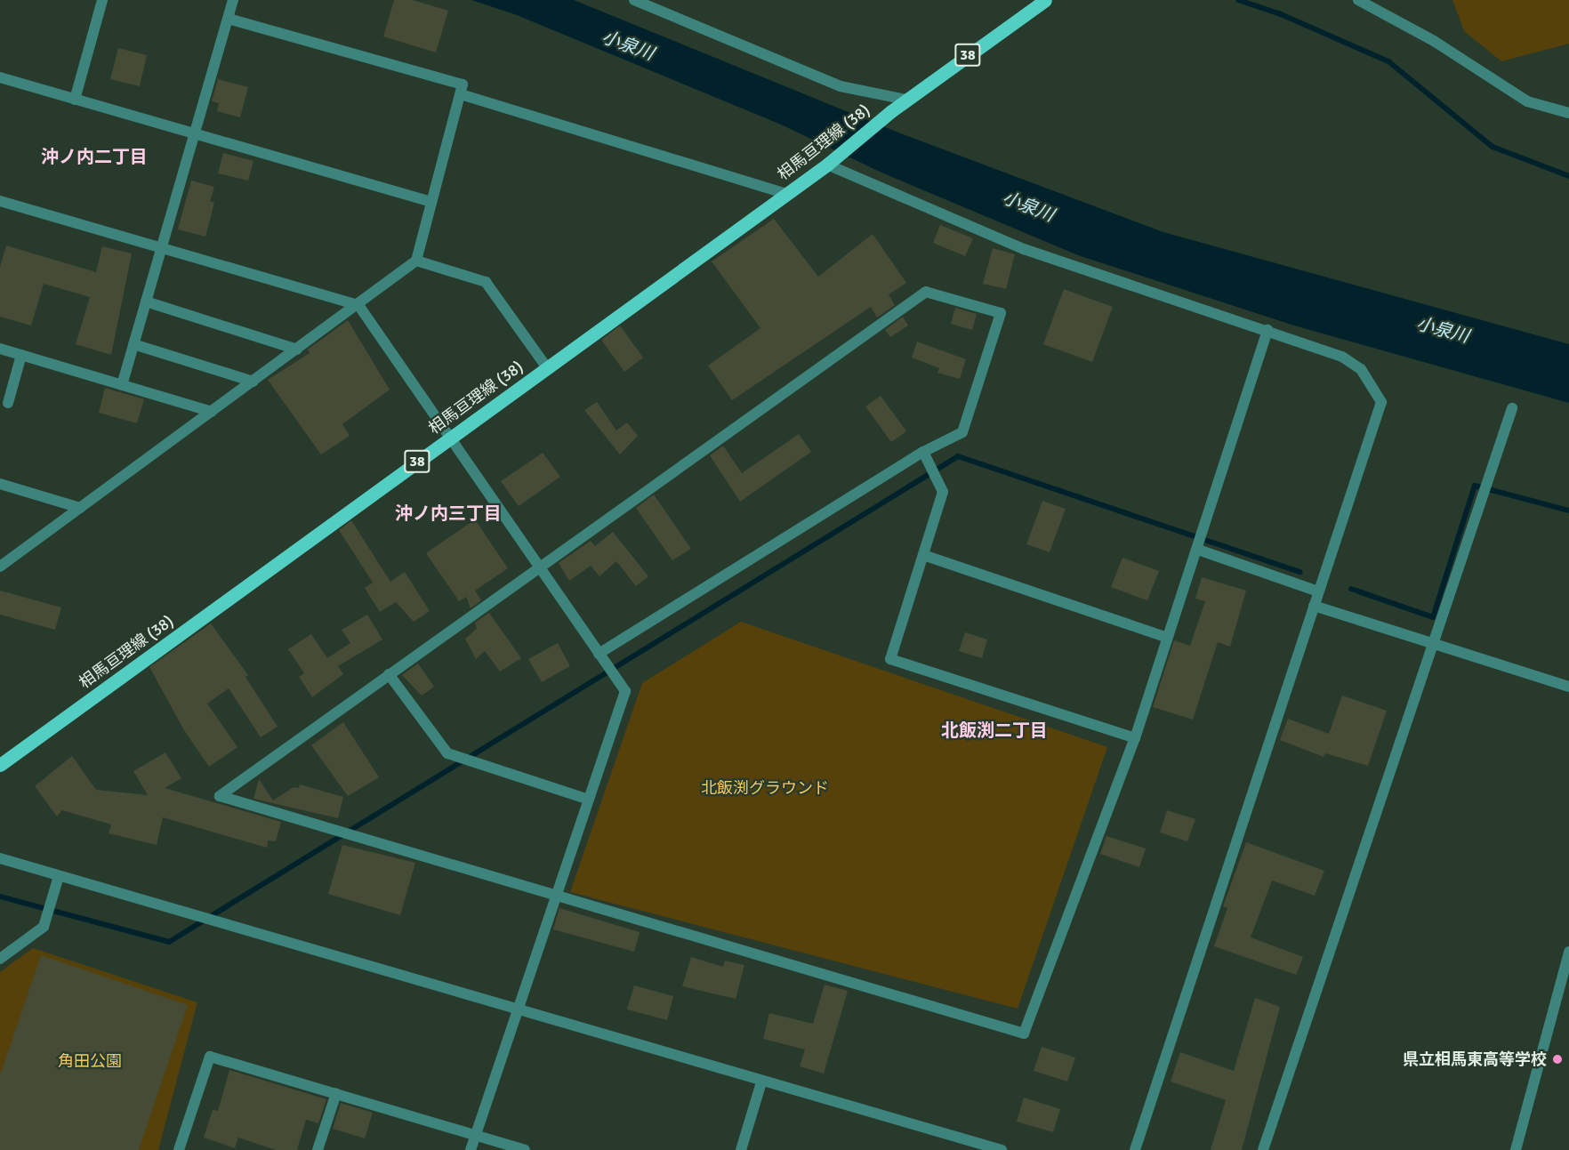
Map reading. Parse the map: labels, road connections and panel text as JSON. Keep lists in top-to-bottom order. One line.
{"streets":{"main road":["38","相馬亘理線 (38)"]},"crossings":[["38","相馬亘理線 (38)"]],"districts":["沖ノ内二丁目","沖ノ内三丁目","北飯渕二丁目"],"water":["小泉川"],"parks":["北飯渕グラウンド","角田公園"],"places":["県立相馬東高等学校"]}
